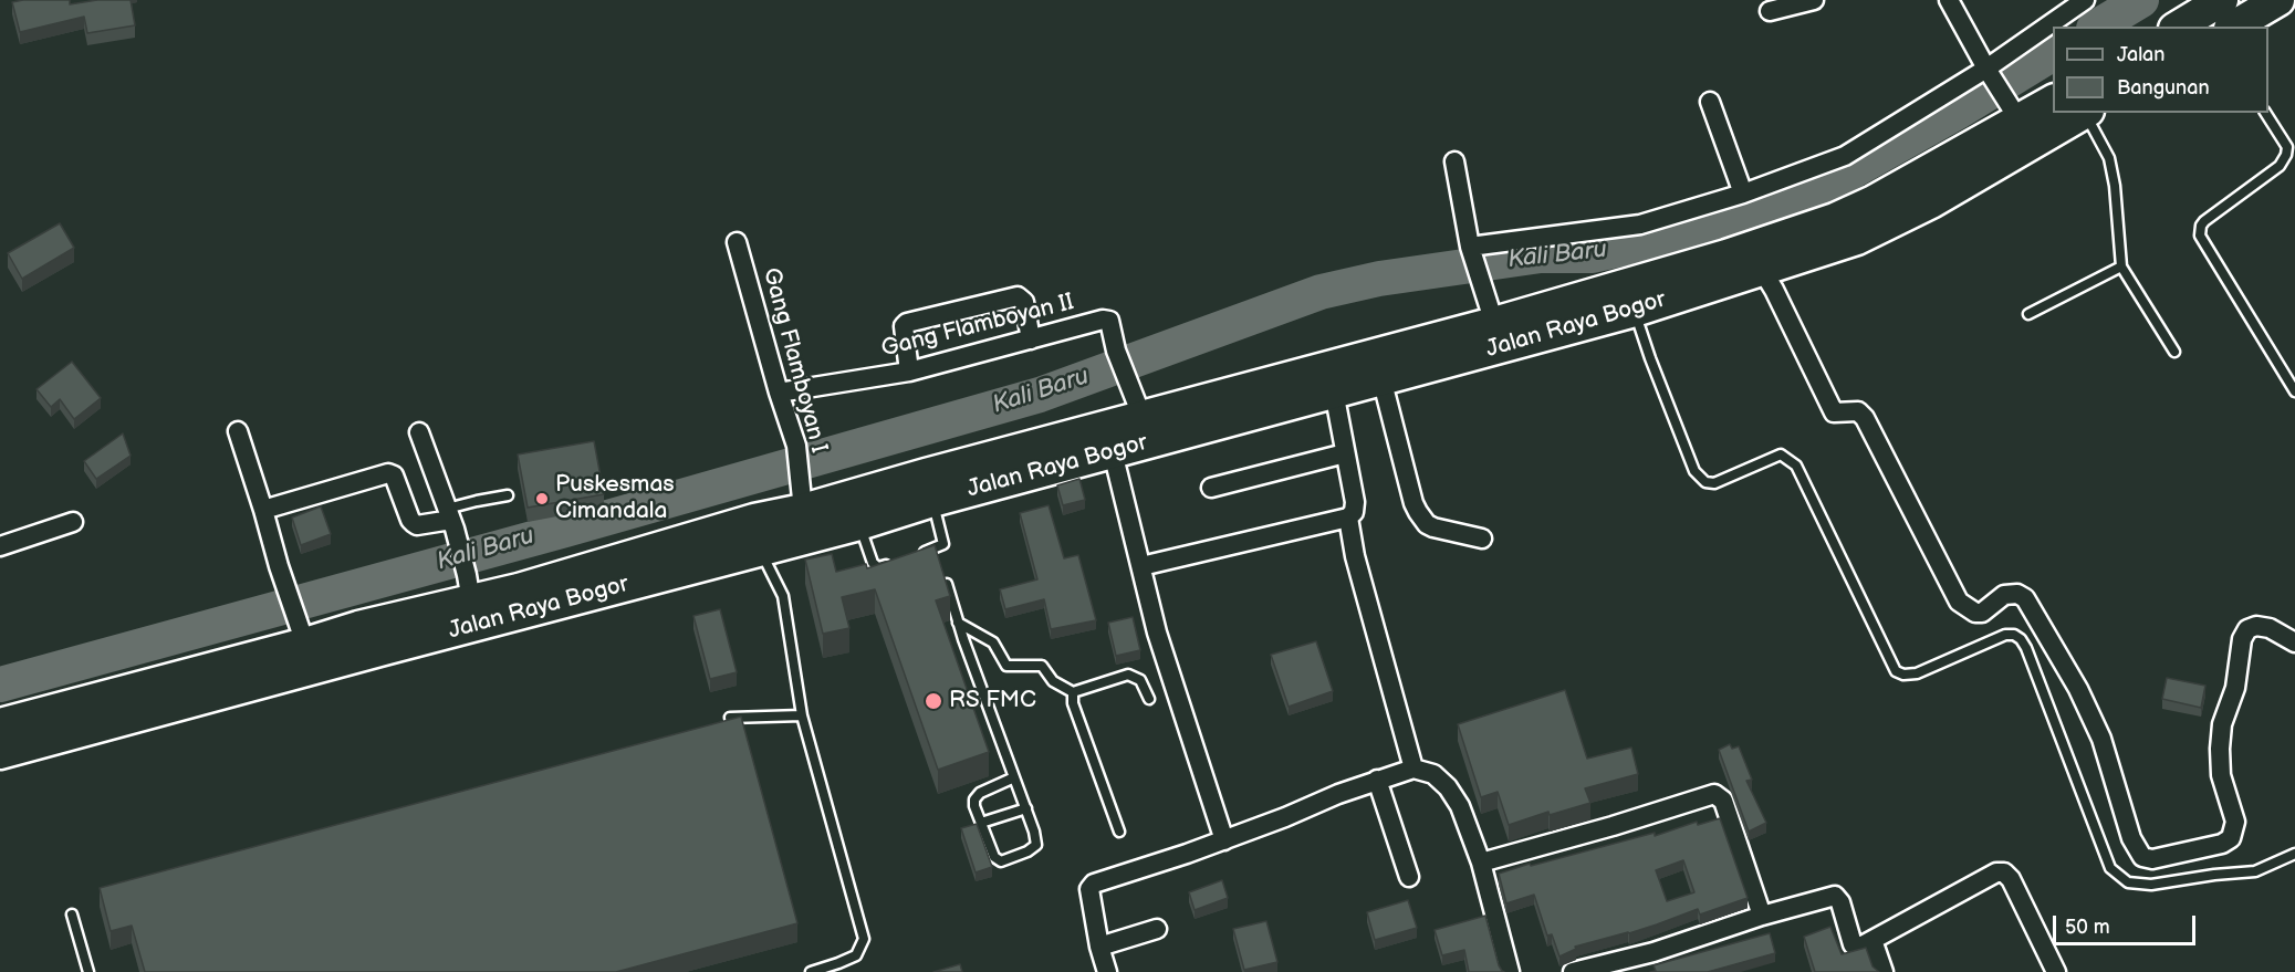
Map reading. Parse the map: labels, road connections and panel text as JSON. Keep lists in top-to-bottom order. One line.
{"streets":{"highway":["Jalan Raya Bogor"],"street":["Gang Flamboyan II","Gang Flamboyan I"]},"crossings":[["Jalan Raya Bogor","Gang Flamboyan II"],["Jalan Raya Bogor","Gang Flamboyan I"],["Gang Flamboyan II","Gang Flamboyan I"]],"water":["Kali Baru"],"places":["Puskesmas Cimandala","RS FMC"],"legend":["Jalan","Bangunan"],"scale_bar":"50 m"}
